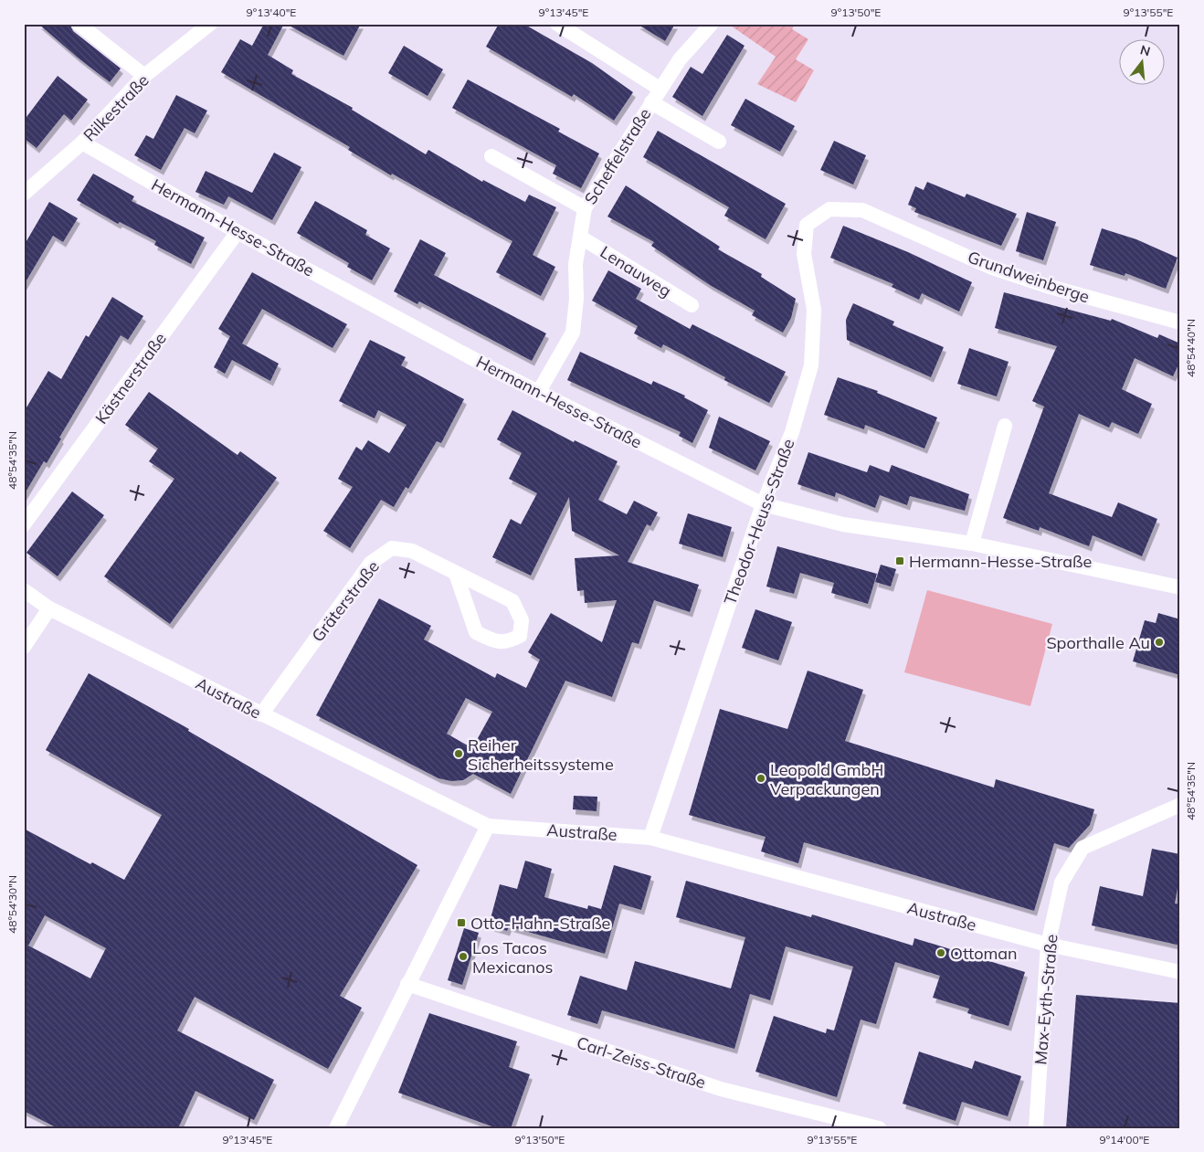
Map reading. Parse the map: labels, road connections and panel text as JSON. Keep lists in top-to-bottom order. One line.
{"streets":{"street":["Rilkestraße","Scheffelstraße","Hermann-Hesse-Straße","Lenauweg","Grundweinberge","Kästnerstraße","Theodor-Heuss-Straße","Gräterstraße","Austraße","Max-Eyth-Straße","Carl-Zeiss-Straße"]},"crossings":[["Rilkestraße","Hermann-Hesse-Straße"],["Scheffelstraße","Hermann-Hesse-Straße"],["Scheffelstraße","Lenauweg"],["Hermann-Hesse-Straße","Kästnerstraße"],["Hermann-Hesse-Straße","Theodor-Heuss-Straße"],["Grundweinberge","Theodor-Heuss-Straße"],["Theodor-Heuss-Straße","Austraße"],["Gräterstraße","Austraße"],["Austraße","Max-Eyth-Straße"]],"places":{"transit":["Hermann-Hesse-Straße","Otto-Hahn-Straße"],"other":["Sporthalle Au","Reiher Sicherheitssysteme","Leopold GmbH Verpackungen","Ottoman","Los Tacos Mexicanos"]},"north":"top","coordinates":["9°13'40\"E","9°13'45\"E","9°13'50\"E","9°13'55\"E","48°54'40\"N","48°54'35\"N","48°54'30\"N","9°14'00\"E"]}
